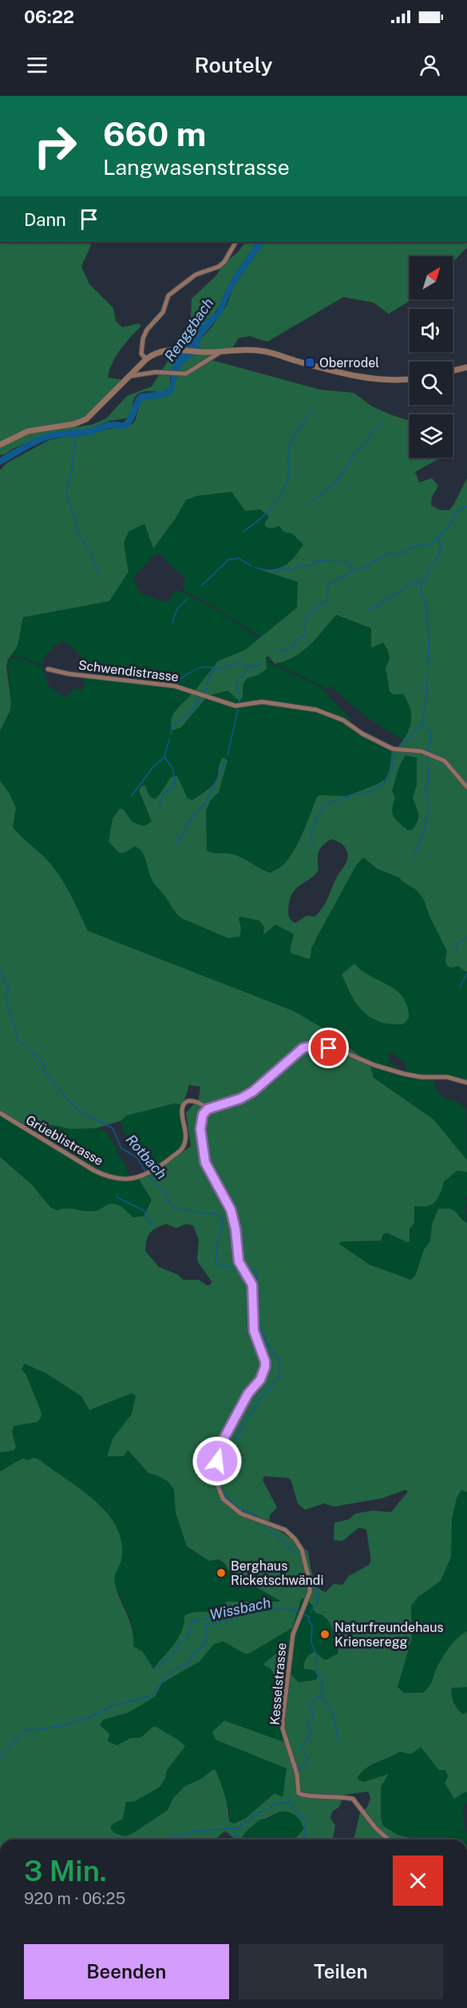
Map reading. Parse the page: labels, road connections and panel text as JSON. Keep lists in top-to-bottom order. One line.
{"streets":{"street":["Schwendistrasse","Grüeblistrasse","Kesselstrasse"]},"crossings":[["Grüeblistrasse","Kesselstrasse"]],"water":["Renggbach","Rotbach","Wissbach"],"places":{"transit":["Oberrodel"],"other":["Berghaus Ricketschwändi","Naturfreundehaus Krienseregg"]},"north":"top right","page":{"status":"06:22","header":"Routely","turn":["660 m","Langwasenstrasse"],"then":"Dann","heading":["3 Min.","920 m · 06:25"],"buttons":["Beenden","Teilen"]}}
